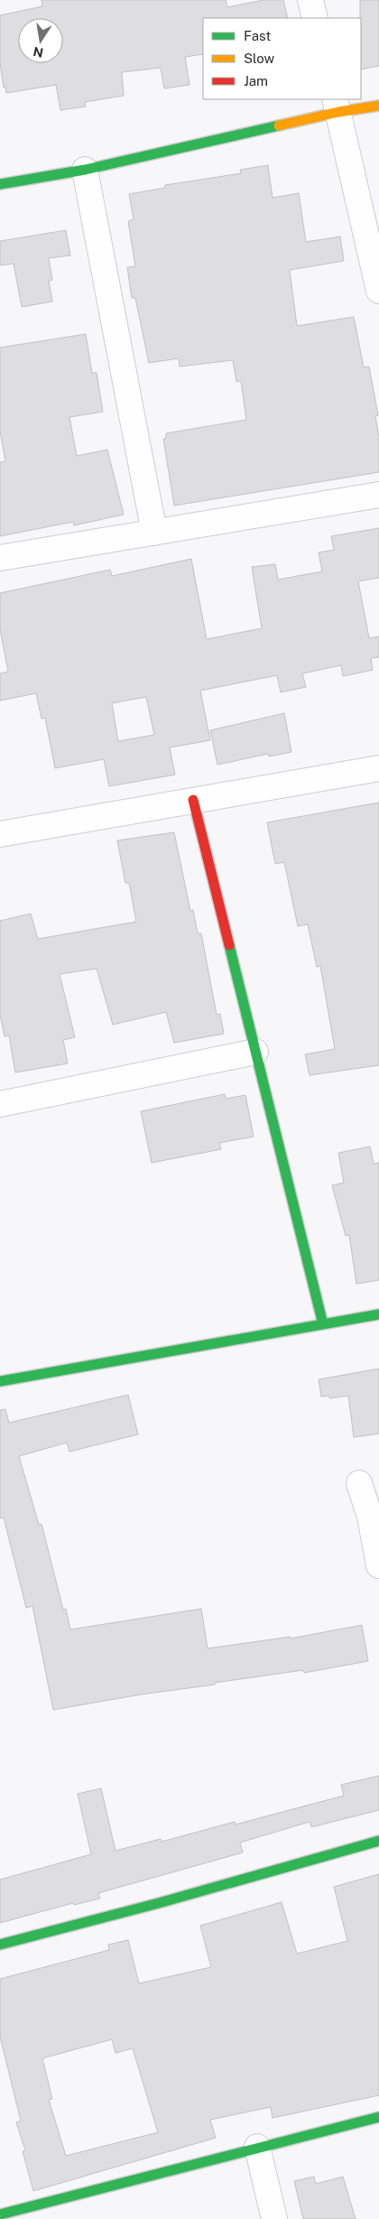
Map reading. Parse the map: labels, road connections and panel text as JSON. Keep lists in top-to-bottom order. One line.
{"legend":["Fast","Slow","Jam"],"north":"bottom"}
